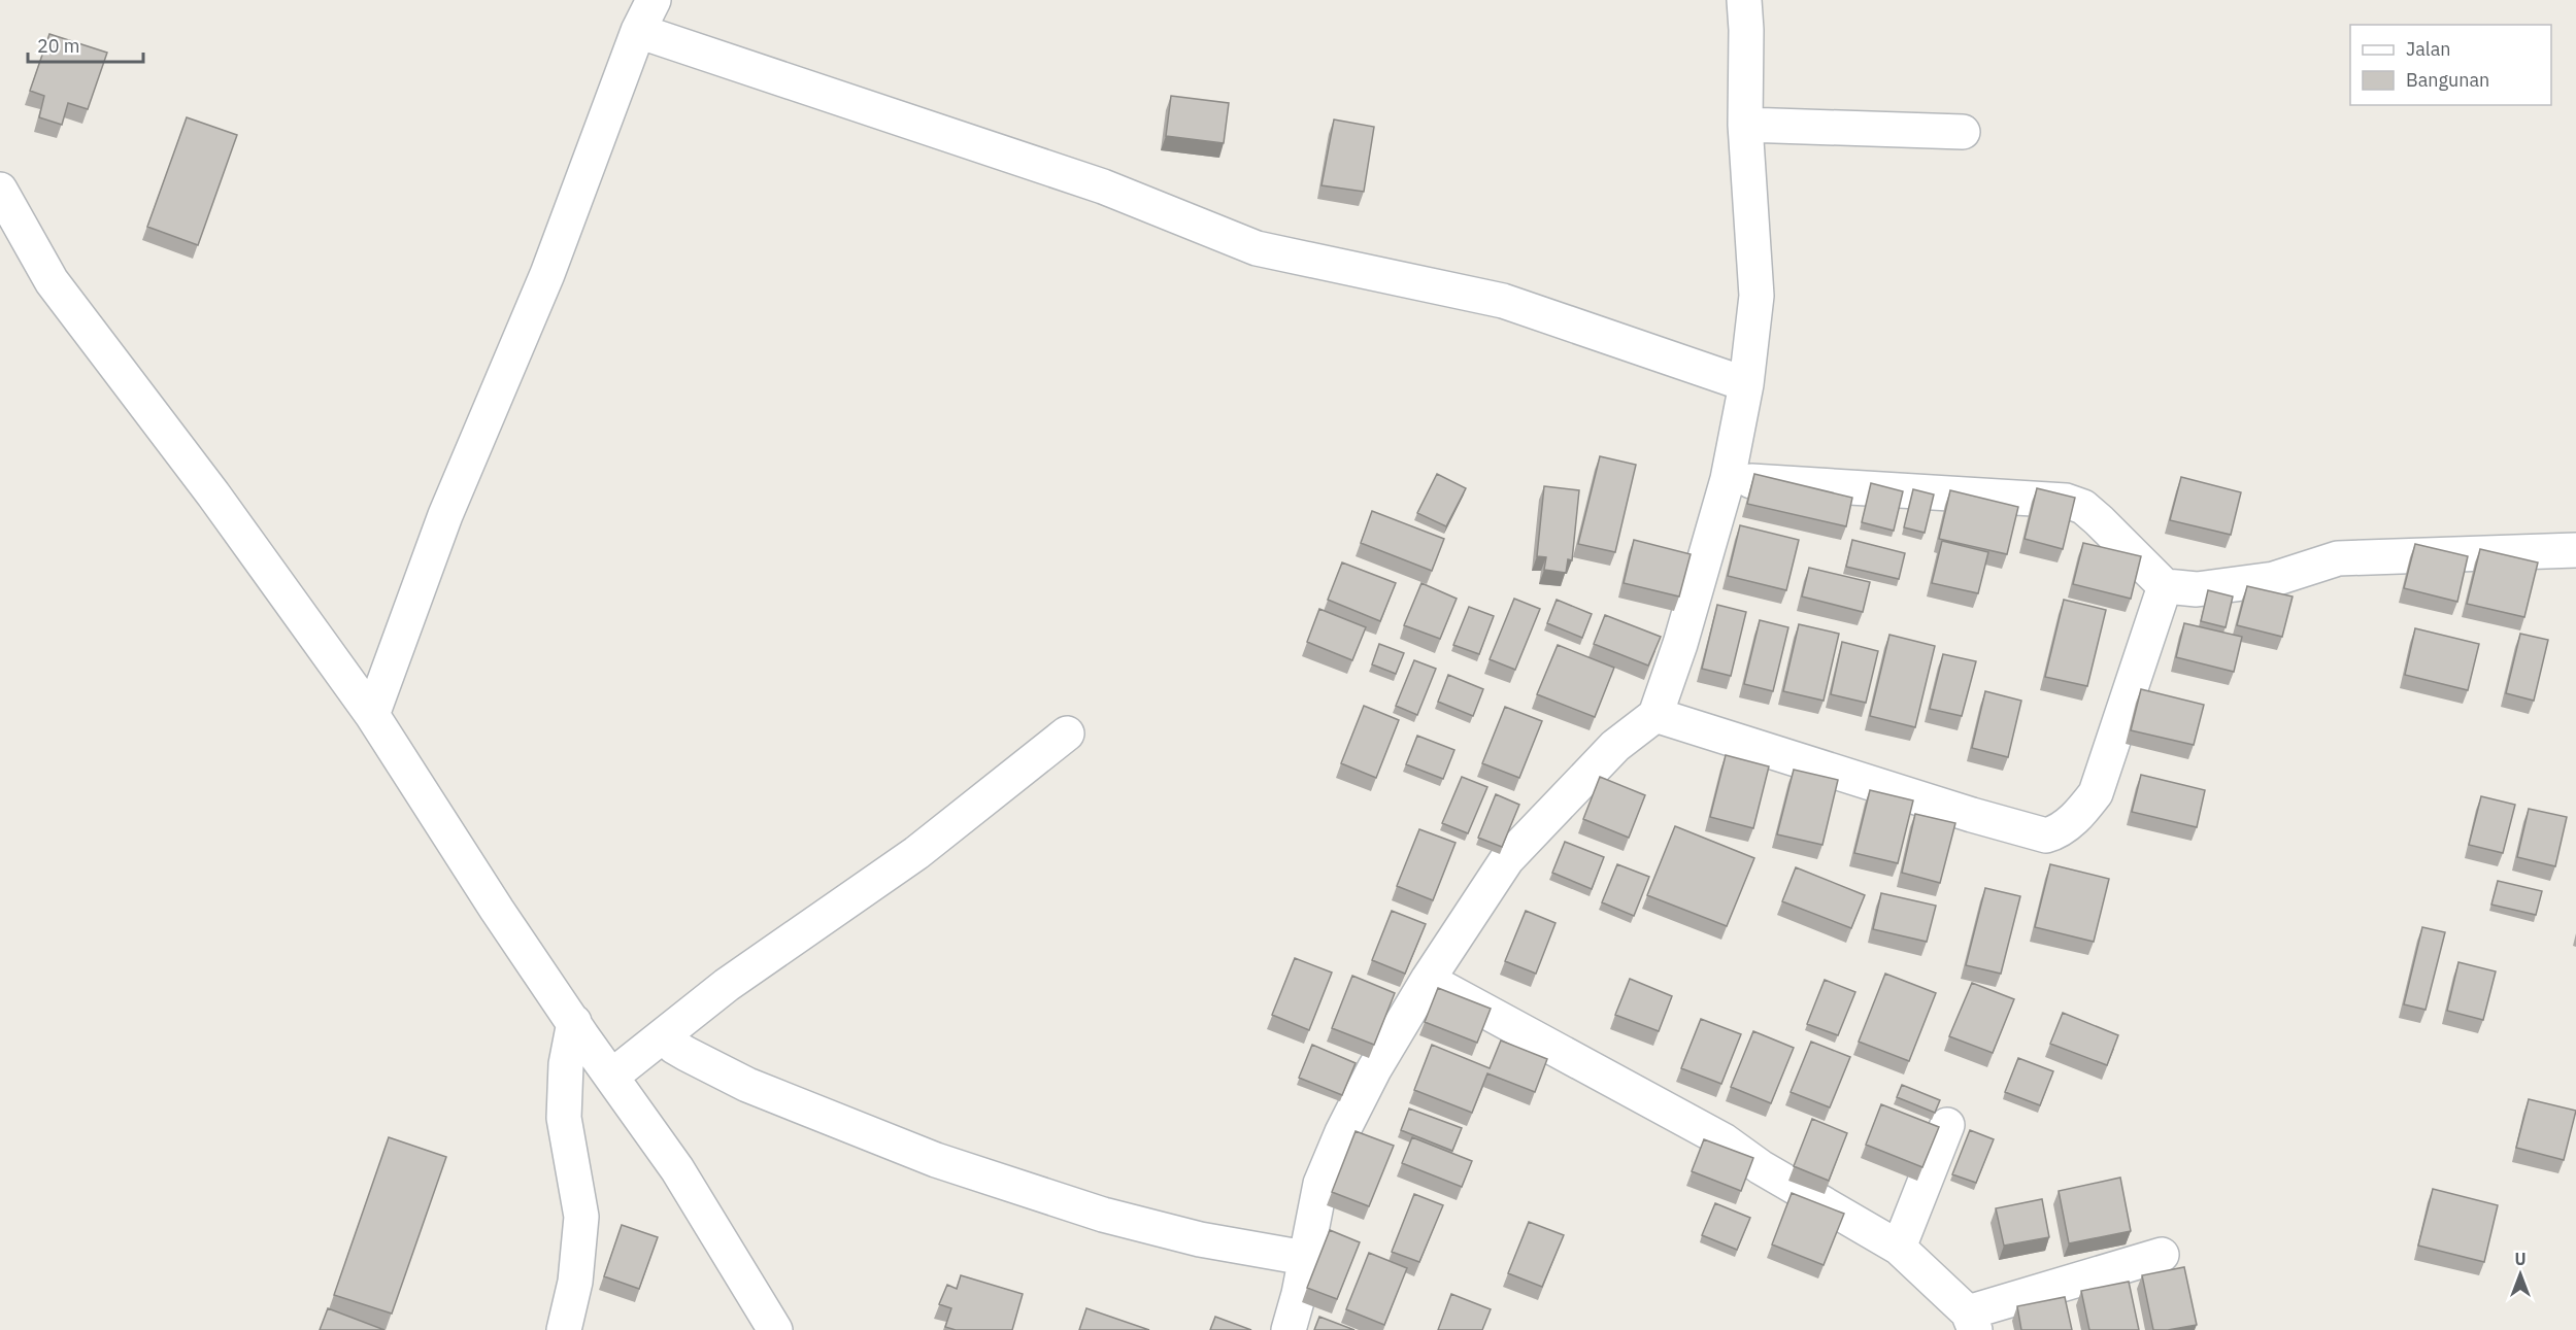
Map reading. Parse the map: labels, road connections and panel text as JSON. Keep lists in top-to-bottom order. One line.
{"legend":["Jalan","Bangunan"],"scale_bar":"20 m","north":"top"}
